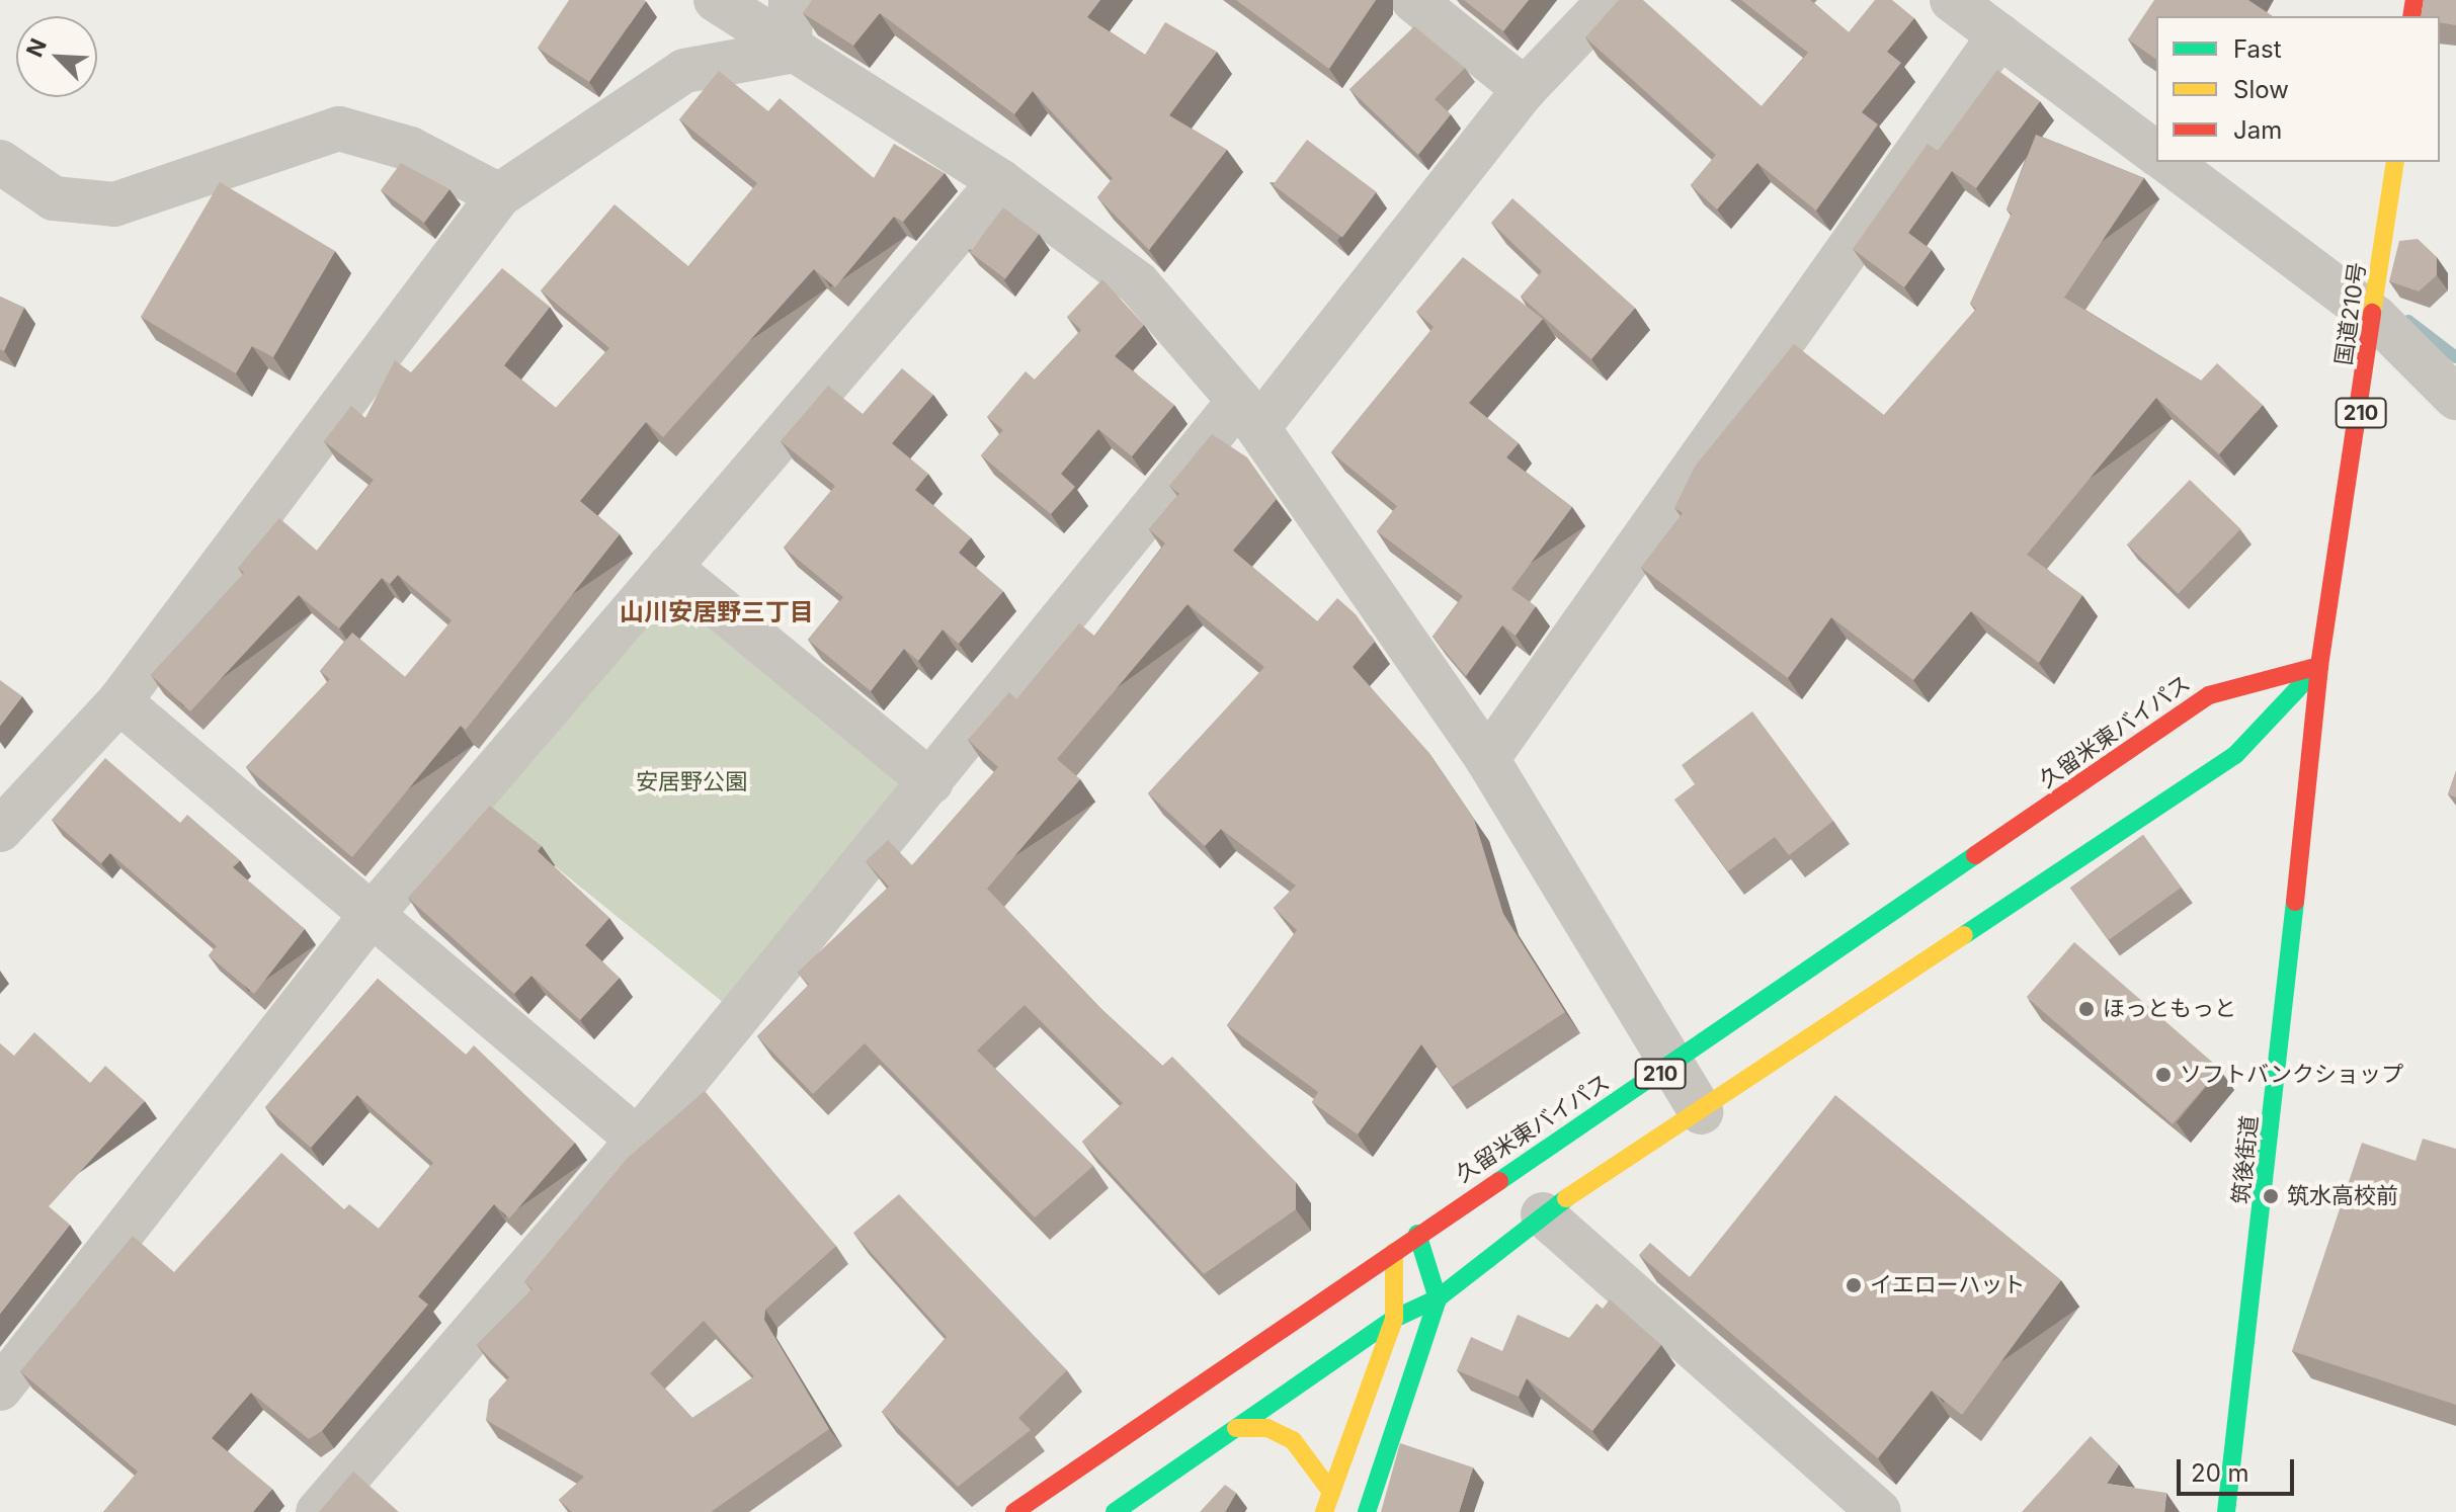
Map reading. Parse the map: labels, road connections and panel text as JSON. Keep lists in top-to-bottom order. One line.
{"streets":{"main road":["国道210号","210","久留米東バイパス","筑後街道"]},"crossings":[["国道210号","210"],["国道210号","久留米東バイパス"],["国道210号","筑後街道"],["210","久留米東バイパス"],["210","筑後街道"],["久留米東バイパス","筑後街道"]],"districts":["山川安居野三丁目"],"parks":["安居野公園"],"places":["ほっともっと","ソフトバンクショップ","筑水高校前","イエローハット"],"legend":["Fast","Slow","Jam"],"scale_bar":"20 m","north":"top left"}
